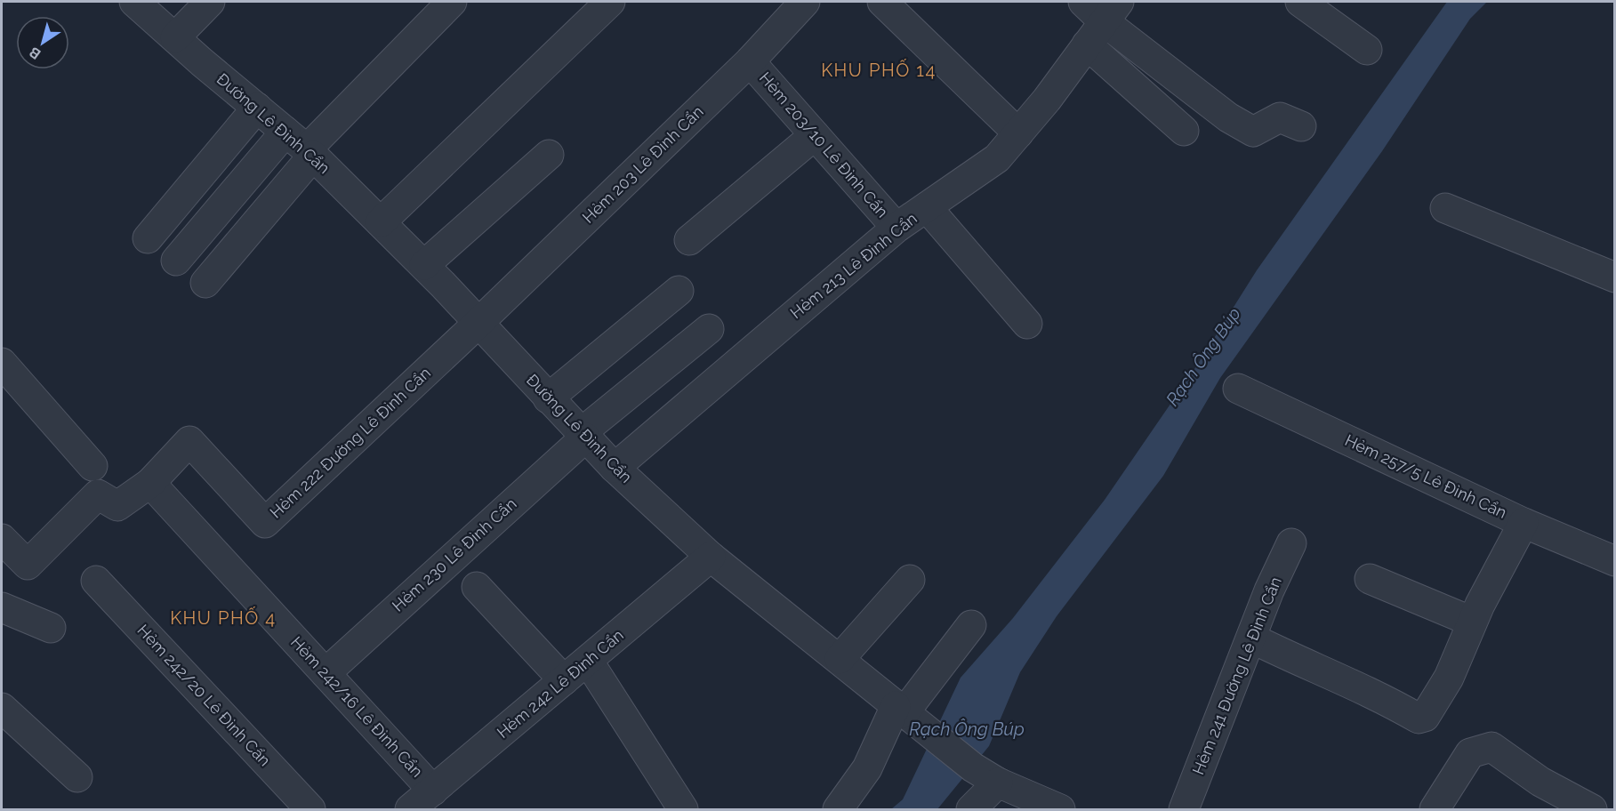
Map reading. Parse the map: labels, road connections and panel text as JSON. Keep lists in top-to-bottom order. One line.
{"streets":{"street":["Đường Lê Đình Cẩn","Hẻm 203/10 Lê Đình Cẩn","Hẻm 203 Lê Đình Cẩn","Hẻm 213 Lê Đình Cẩn","Hẻm 222 Đường Lê Đình Cẩn","Hẻm 257/5 Lê Đình Cẩn","Hẻm 230 Lê Đình Cẩn","Hẻm 241 Đường Lê Đình Cẩn","Hẻm 242 Lê Đình Cẩn","Hẻm 242/20 Lê Đình Cẩn","Hẻm 242/16 Lê Đình Cẩn"]},"crossings":[["Đường Lê Đình Cẩn","Hẻm 203 Lê Đình Cẩn"],["Đường Lê Đình Cẩn","Hẻm 213 Lê Đình Cẩn"],["Đường Lê Đình Cẩn","Hẻm 222 Đường Lê Đình Cẩn"],["Đường Lê Đình Cẩn","Hẻm 230 Lê Đình Cẩn"],["Đường Lê Đình Cẩn","Hẻm 242 Lê Đình Cẩn"],["Hẻm 203/10 Lê Đình Cẩn","Hẻm 203 Lê Đình Cẩn"],["Hẻm 203/10 Lê Đình Cẩn","Hẻm 213 Lê Đình Cẩn"],["Hẻm 203 Lê Đình Cẩn","Hẻm 222 Đường Lê Đình Cẩn"],["Hẻm 222 Đường Lê Đình Cẩn","Hẻm 242/16 Lê Đình Cẩn"],["Hẻm 230 Lê Đình Cẩn","Hẻm 242/16 Lê Đình Cẩn"],["Hẻm 242 Lê Đình Cẩn","Hẻm 242/16 Lê Đình Cẩn"]],"districts":["KHU PHỐ 14","KHU PHỐ 4"],"water":["Rạch Ông Búp"],"north":"bottom left"}
